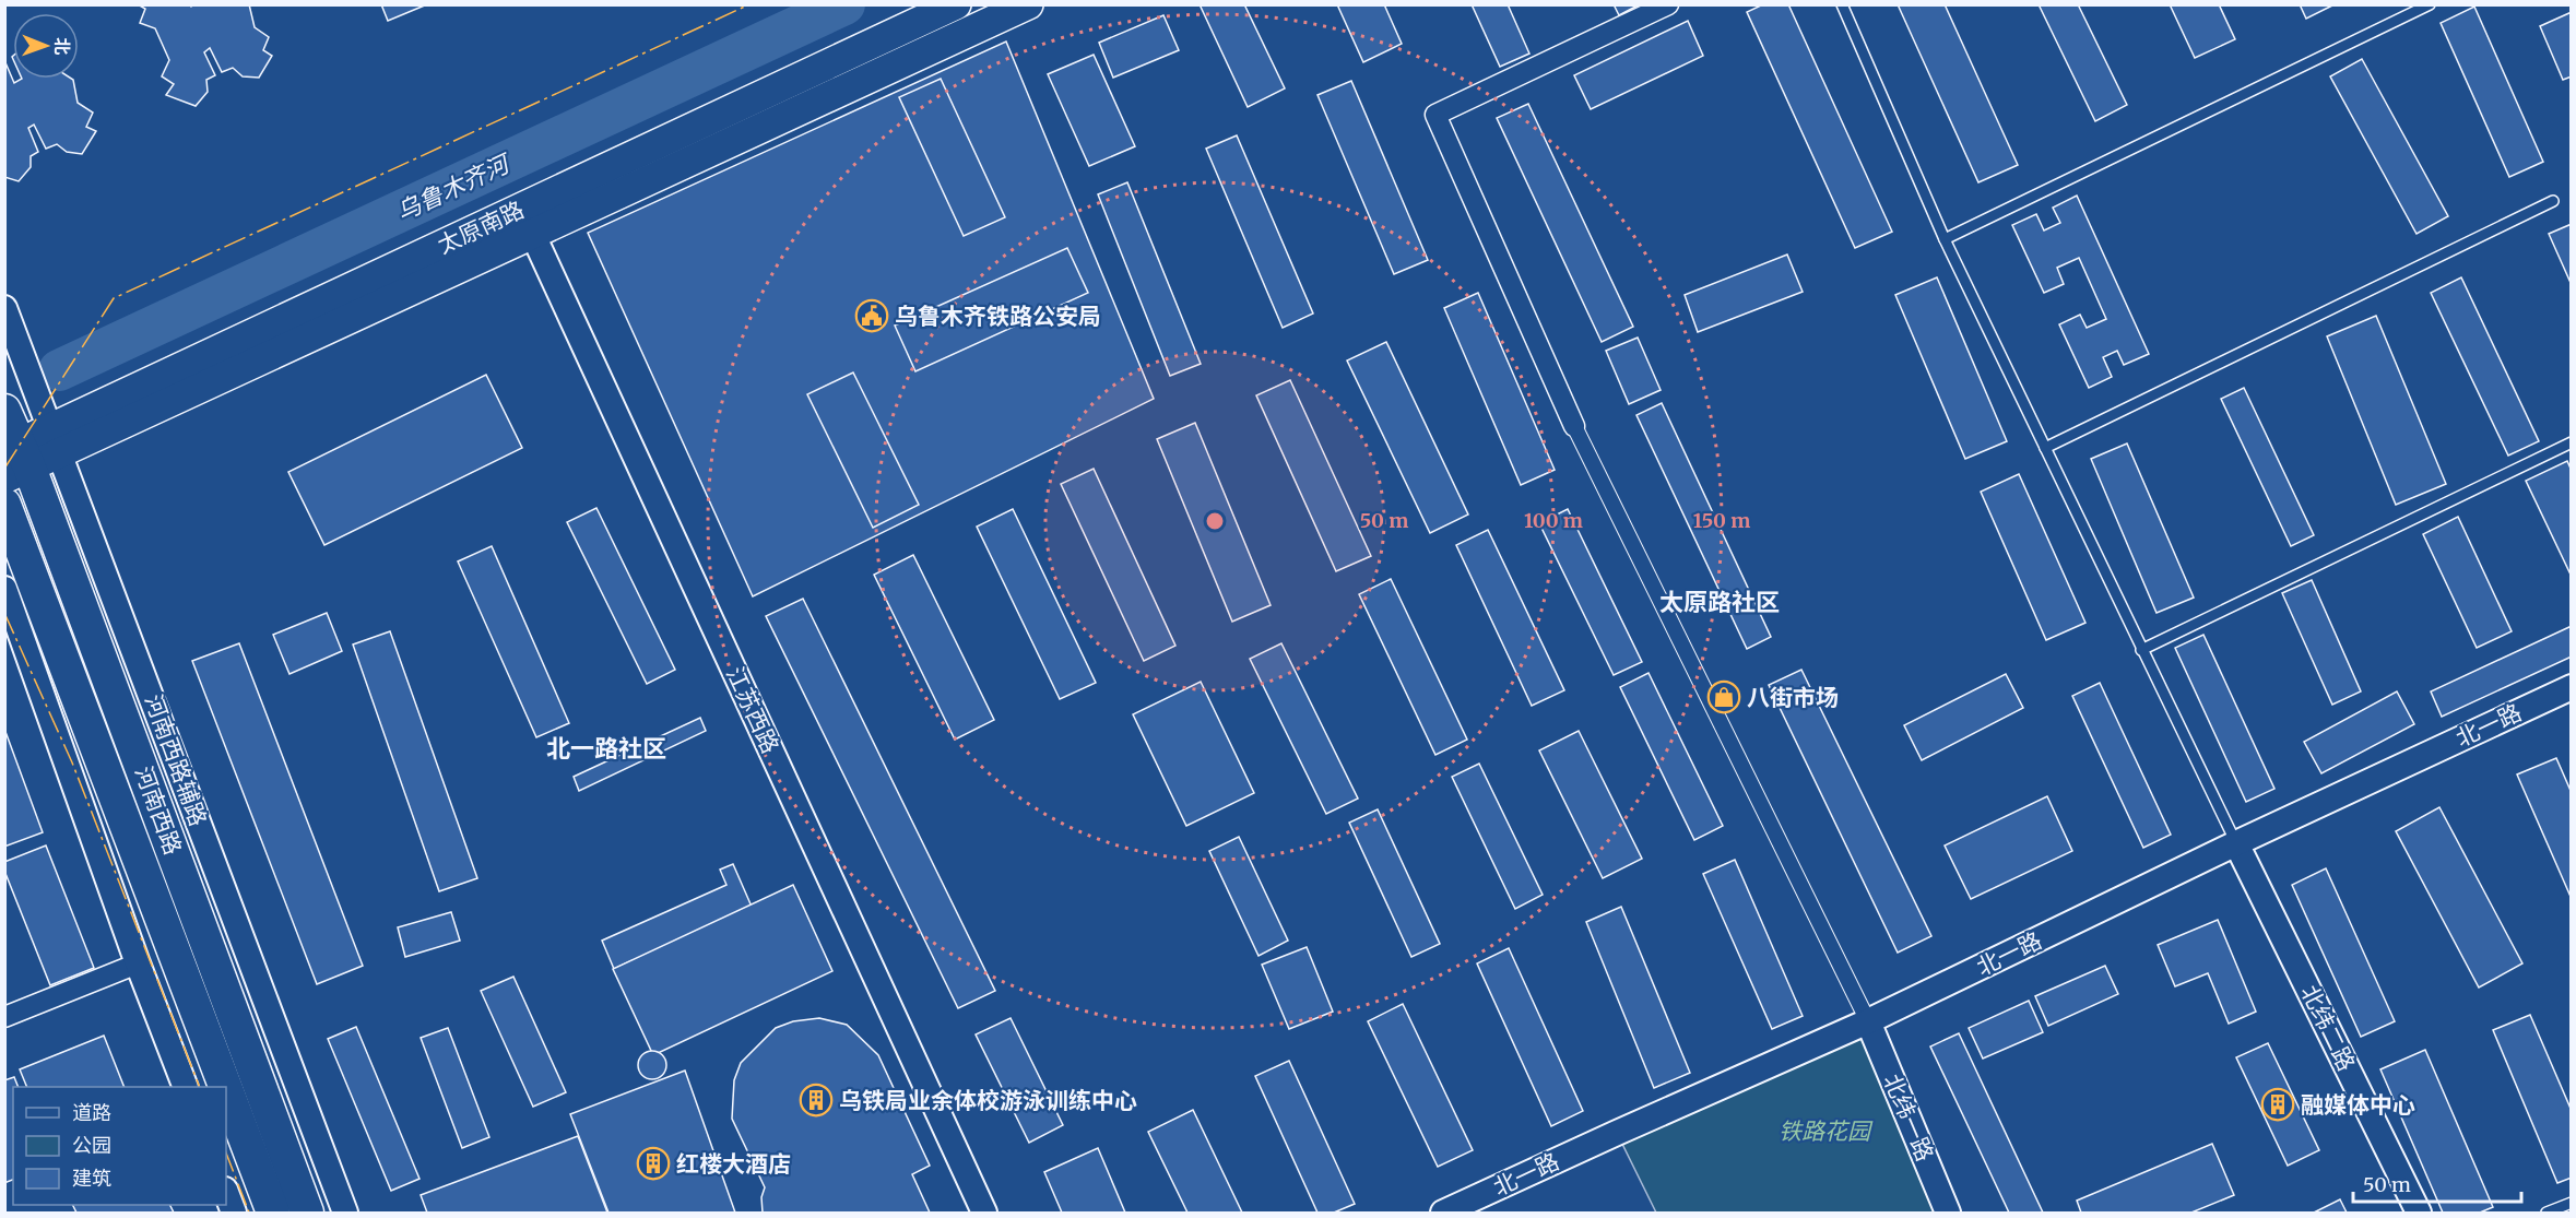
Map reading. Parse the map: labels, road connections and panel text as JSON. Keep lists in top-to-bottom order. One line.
{"streets":{"main road":["太原南路","河南西路"],"street":["江苏西路","北一路","河南西路辅路","北纬二路","北纬一路"]},"crossings":[["太原南路","江苏西路"],["太原南路","河南西路辅路"],["北一路","北纬二路"],["北一路","北纬一路"]],"districts":["太原路社区","北一路社区"],"water":["乌鲁木齐河"],"parks":["铁路花园"],"places":{"public building":["乌鲁木齐铁路公安局"],"shop":["八街市场"],"building":["乌铁局业余体校游泳训练中心","融媒体中心","红楼大酒店"]},"legend":["道路","公园","建筑"],"scale_bar":"50 m","north":"right","rings":["50 m","100 m","150 m"]}
